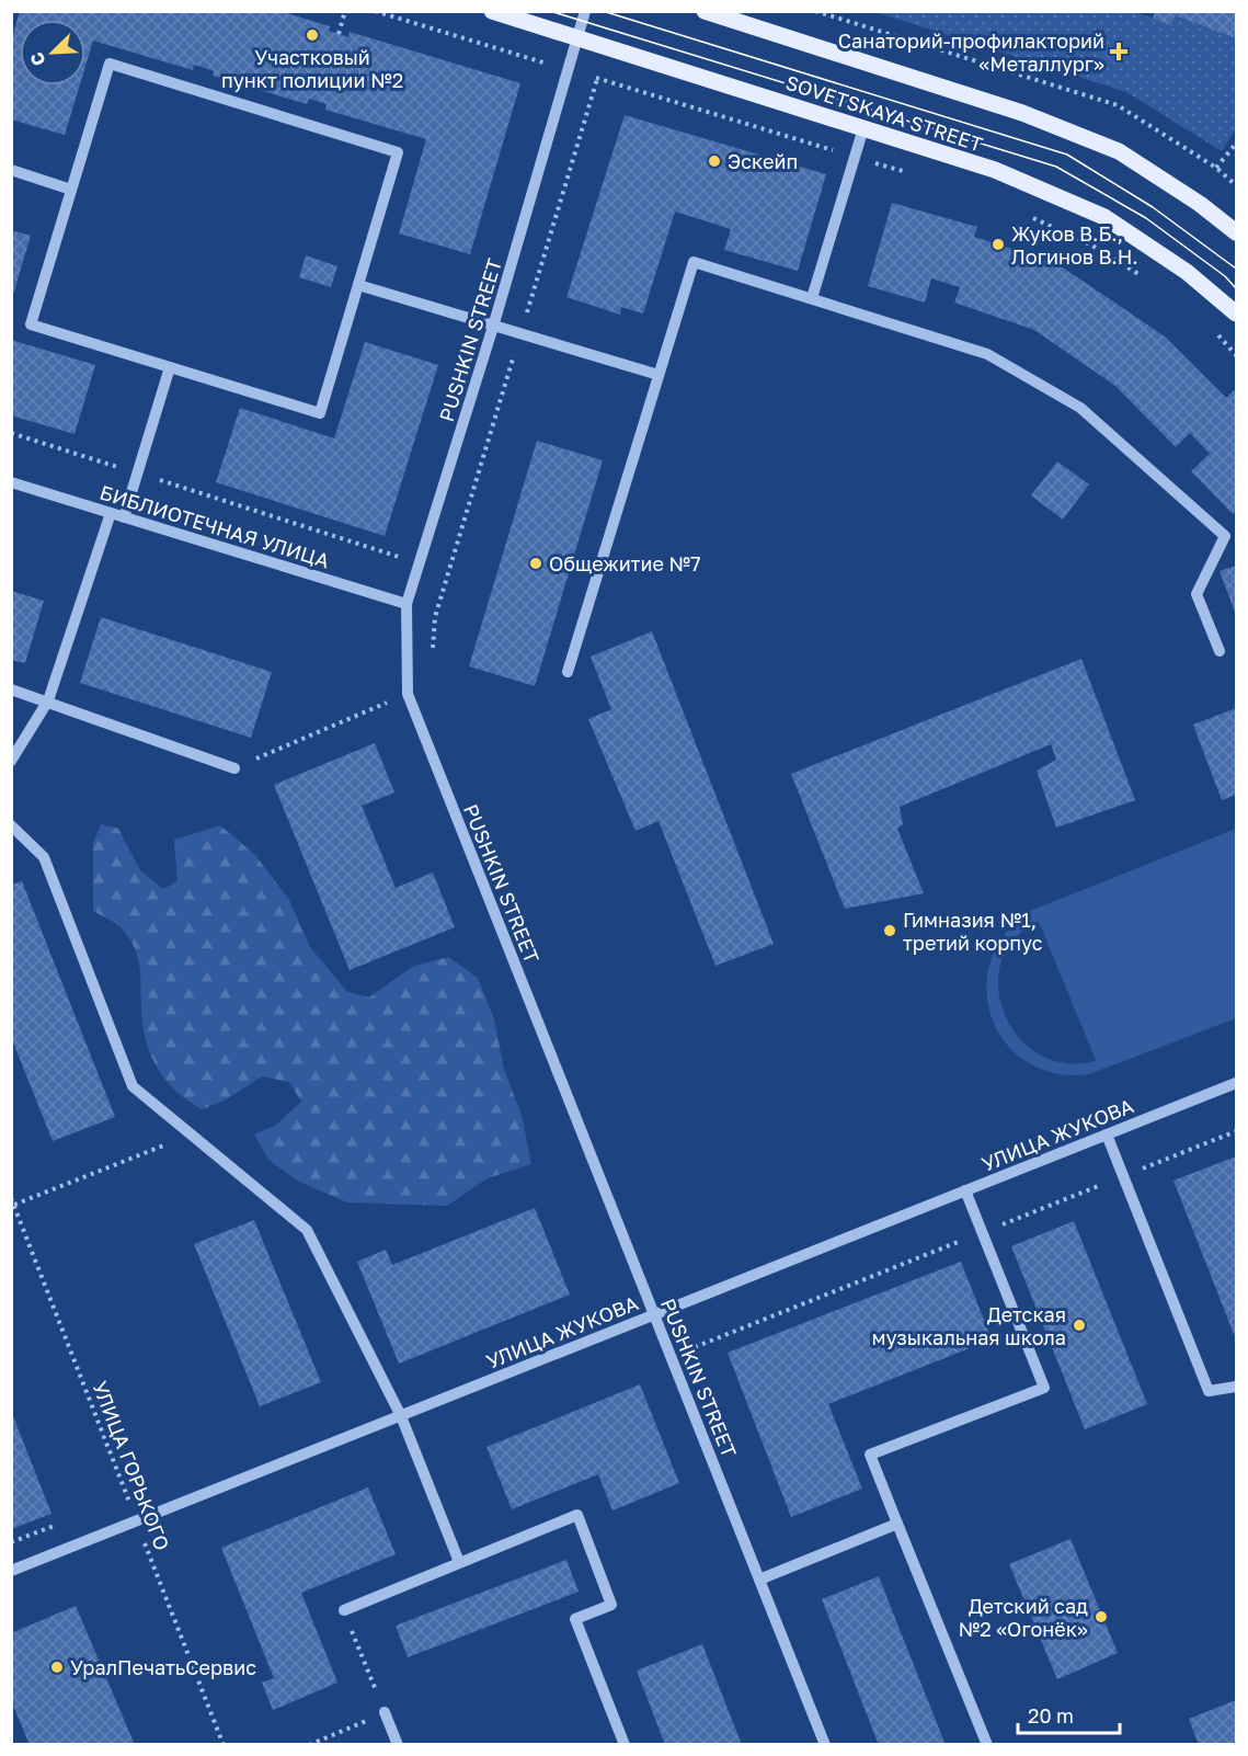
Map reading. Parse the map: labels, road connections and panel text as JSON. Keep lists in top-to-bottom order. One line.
{"streets":{"main road":["SOVETSKAYA STREET"],"street":["PUSHKIN STREET","БИБЛИОТЕЧНАЯ УЛИЦА","УЛИЦА ЖУКОВА"],"path":["УЛИЦА ГОРЬКОГО"]},"crossings":[["SOVETSKAYA STREET","PUSHKIN STREET"],["PUSHKIN STREET","БИБЛИОТЕЧНАЯ УЛИЦА"],["PUSHKIN STREET","УЛИЦА ЖУКОВА"],["УЛИЦА ЖУКОВА","УЛИЦА ГОРЬКОГО"]],"places":{"other":["Участковый пункт полиции №2","Эскейп","Жуков В.Б., Логинов В.Н.","Общежитие №7","Гимназия №1, третий корпус","Детская музыкальная школа","Детский сад №2 «Огонёк»","УралПечатьСервис"],"health":["Санаторий-профилакторий «Металлург»"]},"scale_bar":"20 m","north":"bottom left"}
